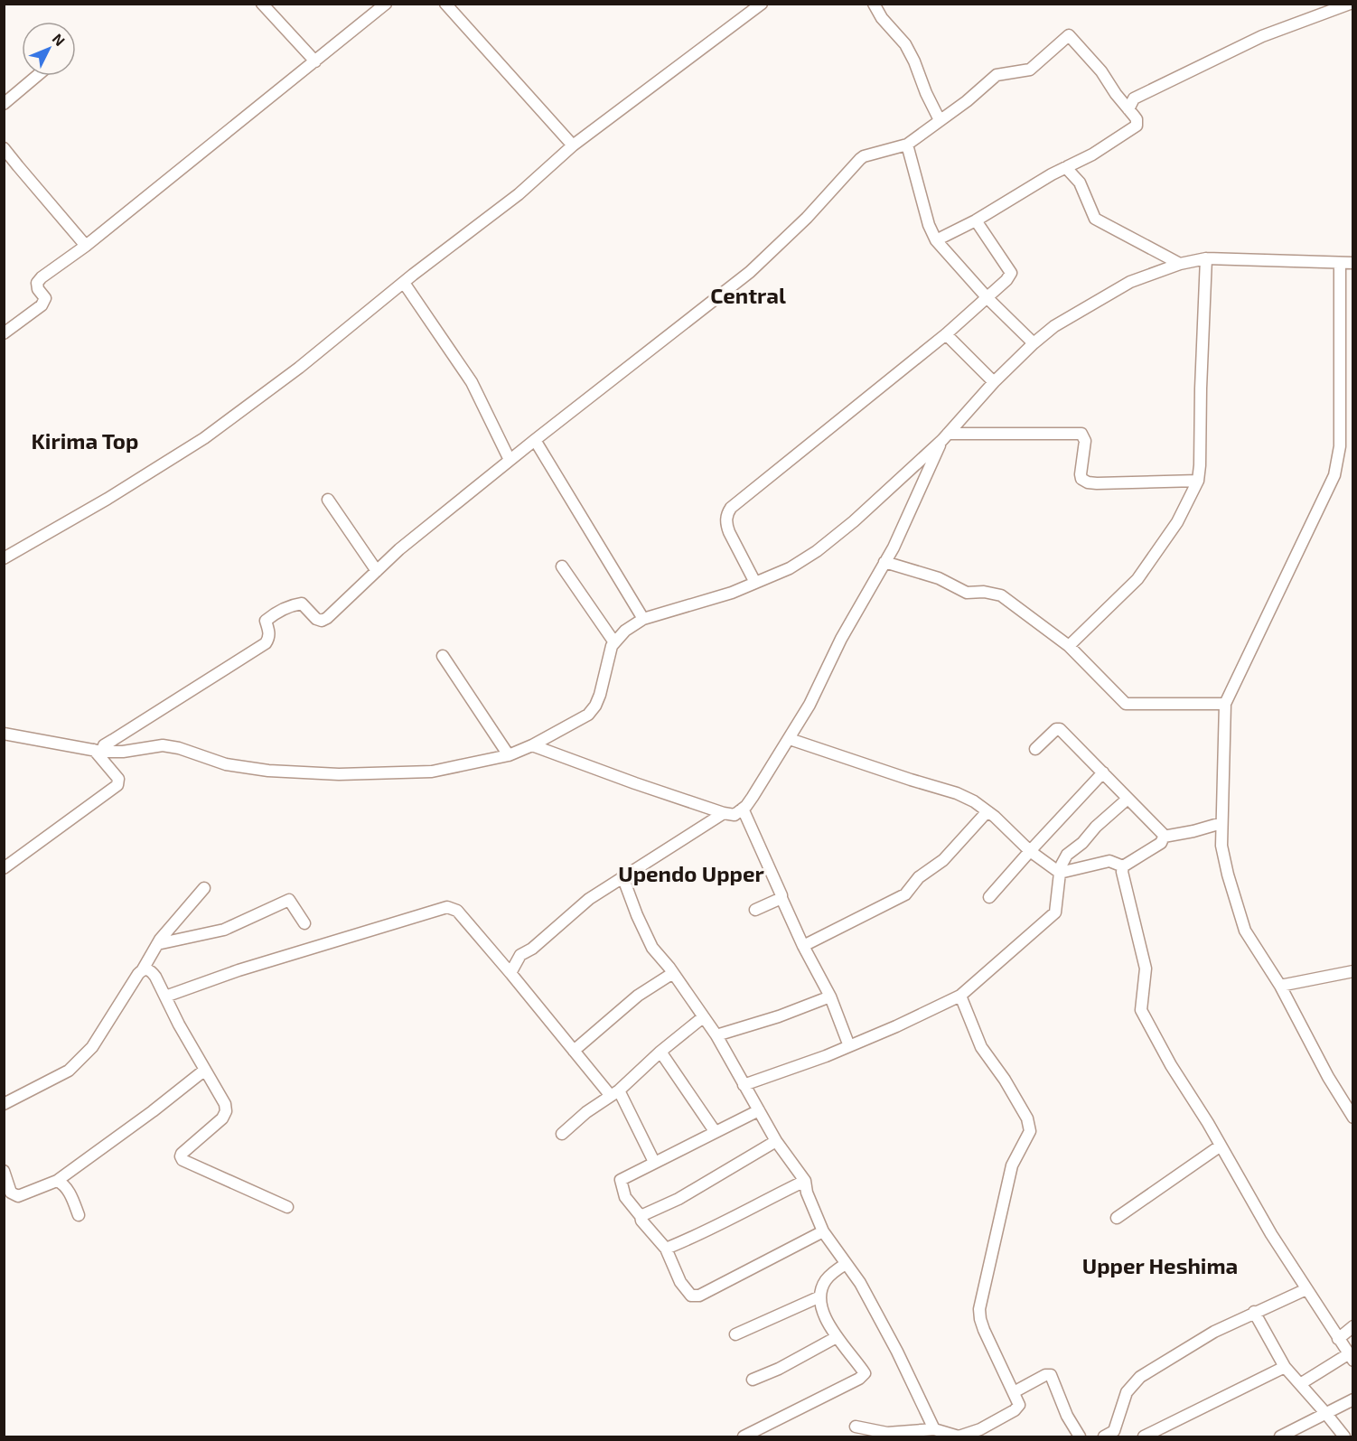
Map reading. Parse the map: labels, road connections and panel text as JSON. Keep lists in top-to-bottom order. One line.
{"districts":["Central","Kirima Top","Upendo Upper","Upper Heshima"],"north":"top right"}
